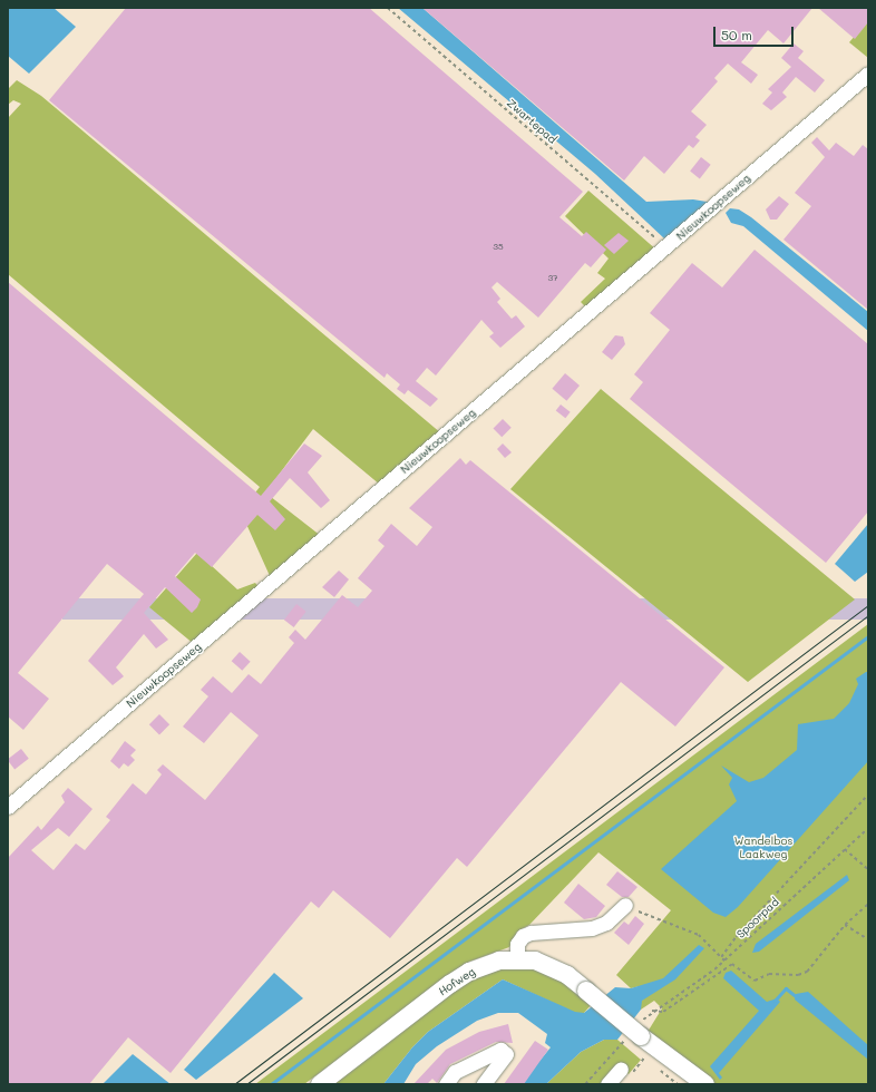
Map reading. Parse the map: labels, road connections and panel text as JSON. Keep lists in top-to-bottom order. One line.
{"streets":{"main road":["Hofweg"],"street":["Nieuwkoopseweg"],"path":["Zwartepad","Spoorpad"]},"crossings":[["Zwartepad","Nieuwkoopseweg"]],"parks":["Wandelbos Laakweg"],"house_numbers":["35","37"],"scale_bar":"50 m"}
